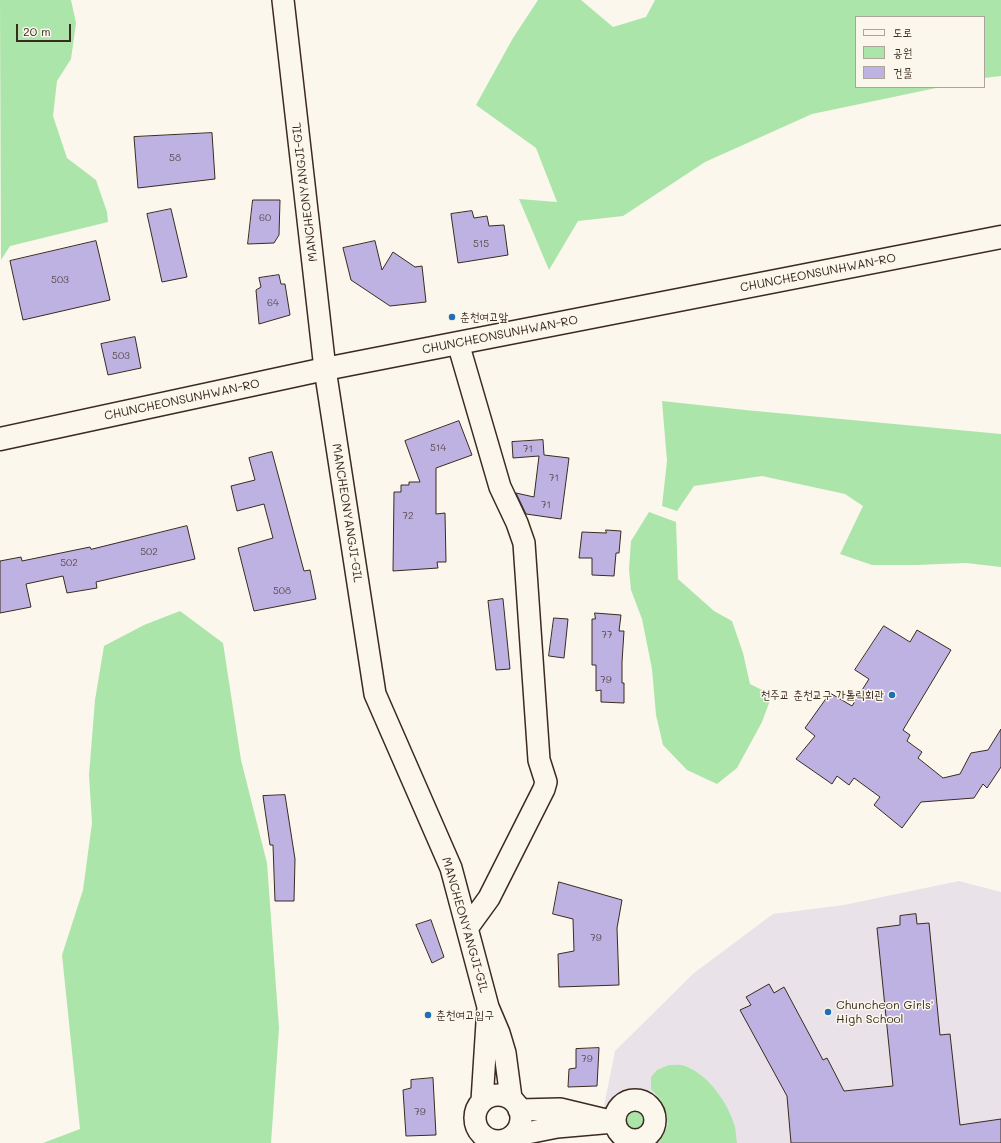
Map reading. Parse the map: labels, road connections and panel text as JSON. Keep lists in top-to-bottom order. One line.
{"streets":{"street":["MANCHEONYANGJI-GIL","CHUNCHEONSUNHWAN-RO"]},"crossings":[["MANCHEONYANGJI-GIL","CHUNCHEONSUNHWAN-RO"]],"places":["춘천여고앞","천주교 춘천교구 가톨릭회관","Chuncheon Girls' High School","춘천여고입구"],"house_numbers":["58","60","515","503","64","503","514","71","71","71","72","502","502","508","77","79","79","79","79"],"legend":["도로","공원","건물"],"scale_bar":"20 m"}
